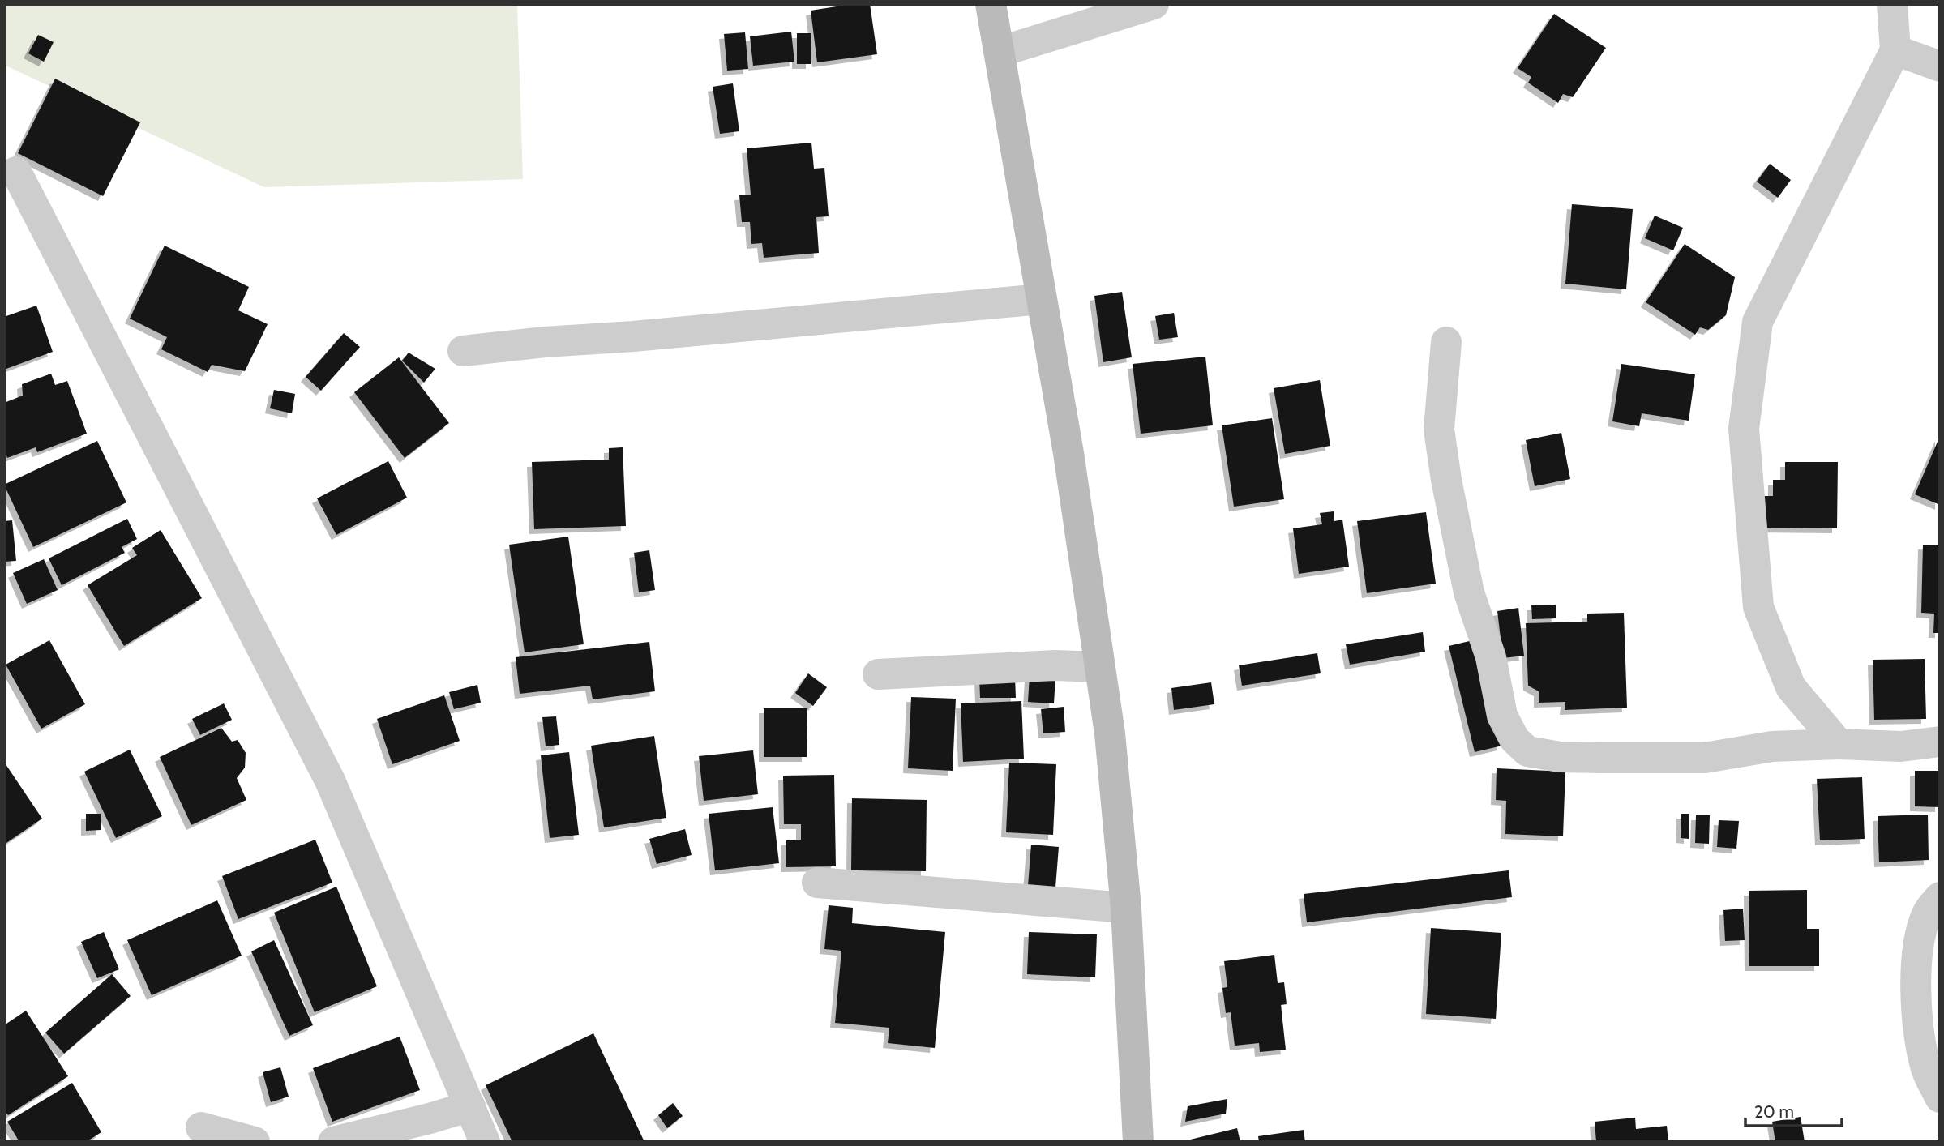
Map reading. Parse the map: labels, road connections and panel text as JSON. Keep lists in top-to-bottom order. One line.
{"scale_bar":"20 m"}
